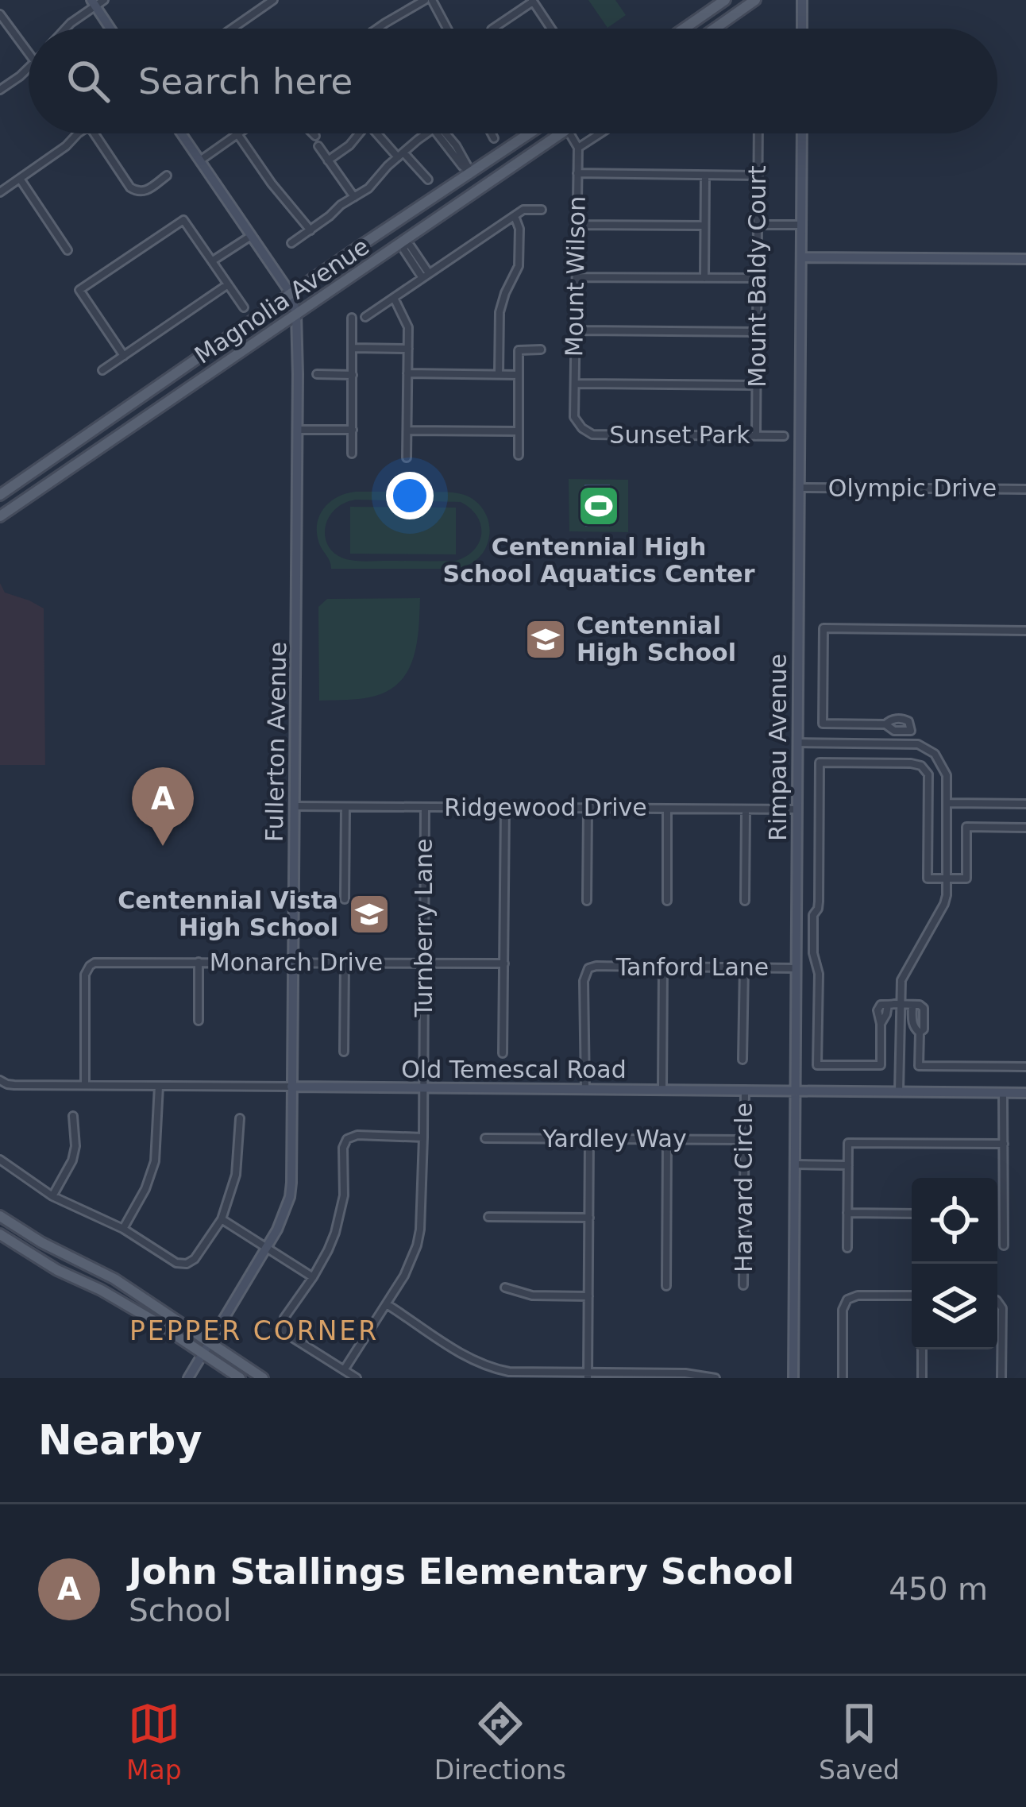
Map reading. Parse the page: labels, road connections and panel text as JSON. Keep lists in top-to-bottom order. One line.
{"streets":{"main road":["Magnolia Avenue","Fullerton Avenue","Rimpau Avenue","Old Temescal Road"],"street":["Mount Wilson","Mount Baldy Court","Sunset Park","Olympic Drive","Ridgewood Drive","Turnberry Lane","Monarch Drive","Tanford Lane","Yardley Way","Harvard Circle"]},"crossings":[["Mount Wilson","Sunset Park"],["Mount Baldy Court","Sunset Park"],["Magnolia Avenue","Fullerton Avenue"],["Olympic Drive","Rimpau Avenue"],["Fullerton Avenue","Ridgewood Drive"],["Fullerton Avenue","Monarch Drive"],["Fullerton Avenue","Old Temescal Road"],["Rimpau Avenue","Ridgewood Drive"],["Rimpau Avenue","Tanford Lane"],["Rimpau Avenue","Old Temescal Road"],["Ridgewood Drive","Turnberry Lane"],["Turnberry Lane","Monarch Drive"],["Turnberry Lane","Old Temescal Road"],["Monarch Drive","Old Temescal Road"],["Tanford Lane","Old Temescal Road"],["Old Temescal Road","Harvard Circle"],["Yardley Way","Harvard Circle"]],"districts":["PEPPER CORNER"],"places":{"sports":["Centennial High School Aquatics Center"],"school or university":["Centennial High School","Centennial Vista High School"]},"page":{"search":"Search here","pins":"A","heading":"Nearby","list":[{"mark":"A","name":"John Stallings Elementary School","note":"School","value":"450 m"}],"nav":["Map","Directions","Saved"]}}
